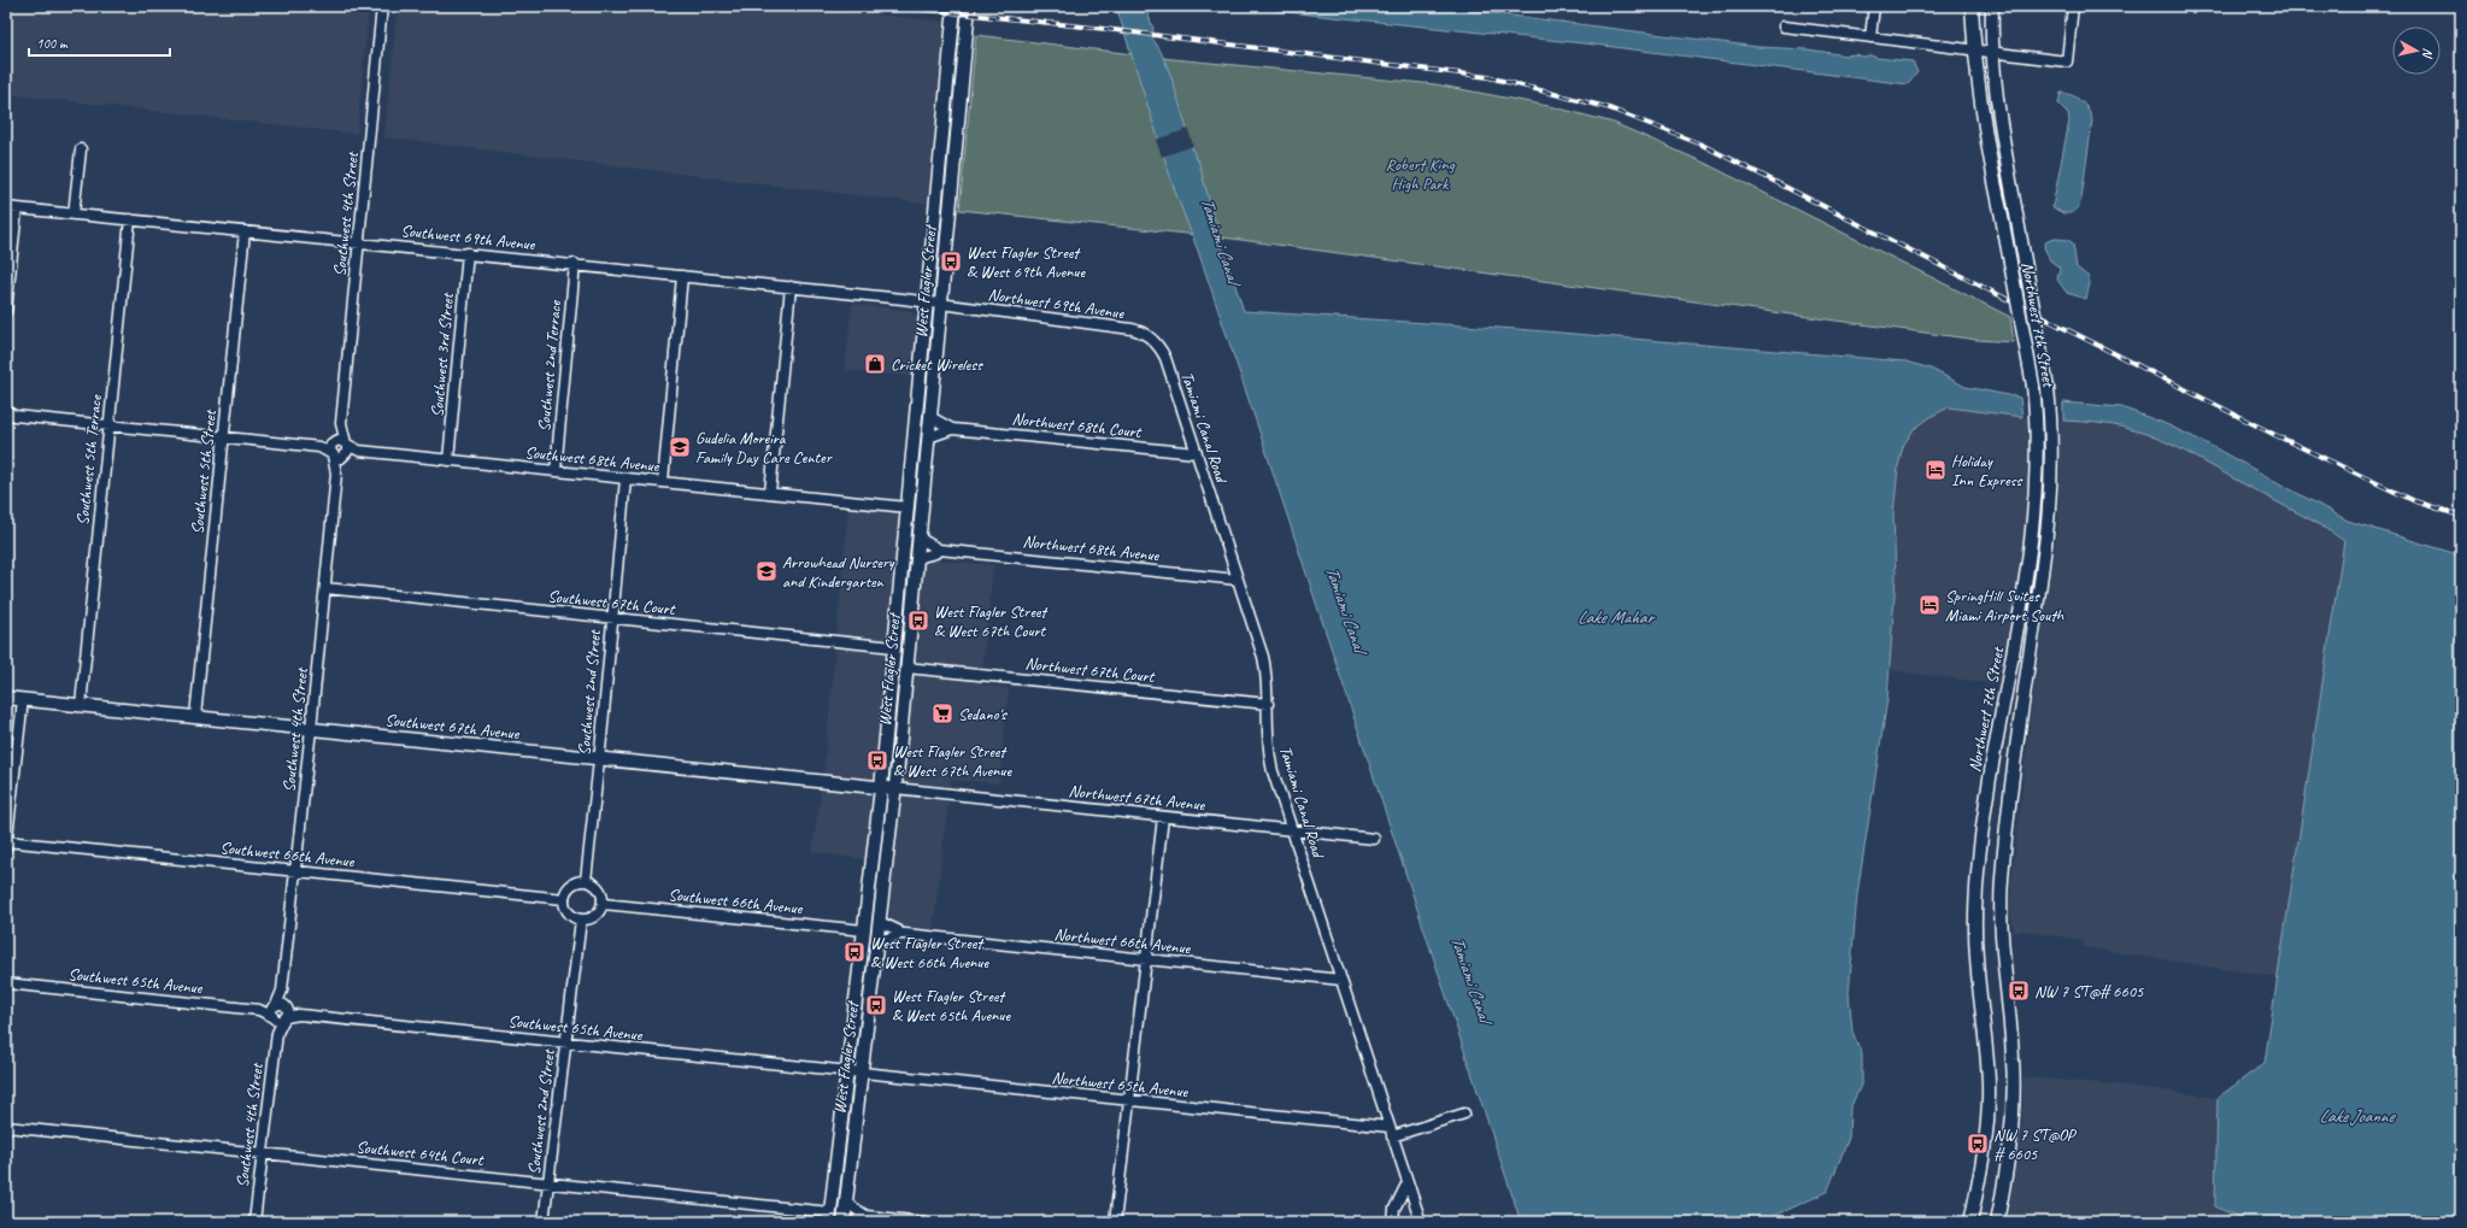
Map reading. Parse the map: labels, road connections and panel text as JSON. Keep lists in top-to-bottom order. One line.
{"streets":{"main road":["West Flagler Street","Northwest 7th Street","Southwest 67th Avenue"],"street":["Southwest 4th Street","Southwest 69th Avenue","Northwest 69th Avenue","Southwest 3rd Street","Southwest 2nd Terrace","Northwest 68th Court","Tamiami Canal Road","Southwest 68th Avenue","Southwest 5th Terrace","Southwest 5th Street","Northwest 68th Avenue","Southwest 67th Court","Northwest 67th Court","Southwest 2nd Street","Northwest 67th Avenue","Southwest 66th Avenue","Northwest 66th Avenue","Southwest 65th Avenue","Northwest 65th Avenue","Southwest 64th Court"]},"crossings":[["Southwest 4th Street","Southwest 69th Avenue"],["Southwest 4th Street","Southwest 68th Avenue"],["Southwest 4th Street","Southwest 67th Court"],["Southwest 4th Street","Southwest 67th Avenue"],["Southwest 4th Street","Southwest 66th Avenue"],["Southwest 4th Street","Southwest 65th Avenue"],["Southwest 4th Street","Southwest 64th Court"],["Southwest 69th Avenue","West Flagler Street"],["Southwest 69th Avenue","Northwest 69th Avenue"],["Southwest 69th Avenue","Southwest 3rd Street"],["Southwest 69th Avenue","Southwest 2nd Terrace"],["Southwest 69th Avenue","Southwest 5th Terrace"],["Southwest 69th Avenue","Southwest 5th Street"],["West Flagler Street","Northwest 69th Avenue"],["West Flagler Street","Northwest 68th Court"],["West Flagler Street","Southwest 68th Avenue"],["West Flagler Street","Northwest 68th Avenue"],["West Flagler Street","Southwest 67th Court"],["West Flagler Street","Northwest 67th Court"],["West Flagler Street","Southwest 67th Avenue"],["West Flagler Street","Northwest 67th Avenue"],["West Flagler Street","Southwest 66th Avenue"],["West Flagler Street","Northwest 66th Avenue"],["West Flagler Street","Southwest 65th Avenue"],["West Flagler Street","Northwest 65th Avenue"],["West Flagler Street","Southwest 64th Court"],["Northwest 69th Avenue","Tamiami Canal Road"],["Southwest 3rd Street","Southwest 68th Avenue"],["Southwest 2nd Terrace","Southwest 68th Avenue"],["Northwest 68th Court","Tamiami Canal Road"],["Tamiami Canal Road","Northwest 68th Avenue"],["Tamiami Canal Road","Northwest 67th Court"],["Tamiami Canal Road","Northwest 67th Avenue"],["Tamiami Canal Road","Northwest 66th Avenue"],["Tamiami Canal Road","Northwest 65th Avenue"],["Southwest 68th Avenue","Southwest 2nd Street"],["Southwest 5th Terrace","Southwest 67th Avenue"],["Southwest 5th Street","Southwest 67th Avenue"],["Southwest 67th Court","Southwest 2nd Street"],["Southwest 2nd Street","Southwest 67th Avenue"],["Southwest 2nd Street","Southwest 66th Avenue"],["Southwest 2nd Street","Southwest 65th Avenue"],["Southwest 2nd Street","Southwest 64th Court"],["Southwest 67th Avenue","Northwest 67th Avenue"],["Southwest 65th Avenue","Northwest 65th Avenue"]],"water":["Tamiami Canal","Lake Mahar","Lake Joanne"],"parks":["Robert King High Park"],"places":{"bus stop":["West Flagler Street & West 69th Avenue","West Flagler Street & West 67th Court","West Flagler Street & West 67th Avenue","West Flagler Street & West 66th Avenue","NW 7 ST@# 6605","West Flagler Street & West 65th Avenue","NW 7 ST@OP # 6605"],"shop":["Cricket Wireless"],"school or university":["Gudelia Moreira Family Day Care Center","Arrowhead Nursery and Kindergarten"],"hotel":["Holiday Inn Express","SpringHill Suites Miami Airport South"],"supermarket":["Sedano's"]},"scale_bar":"100 m","north":"right"}
